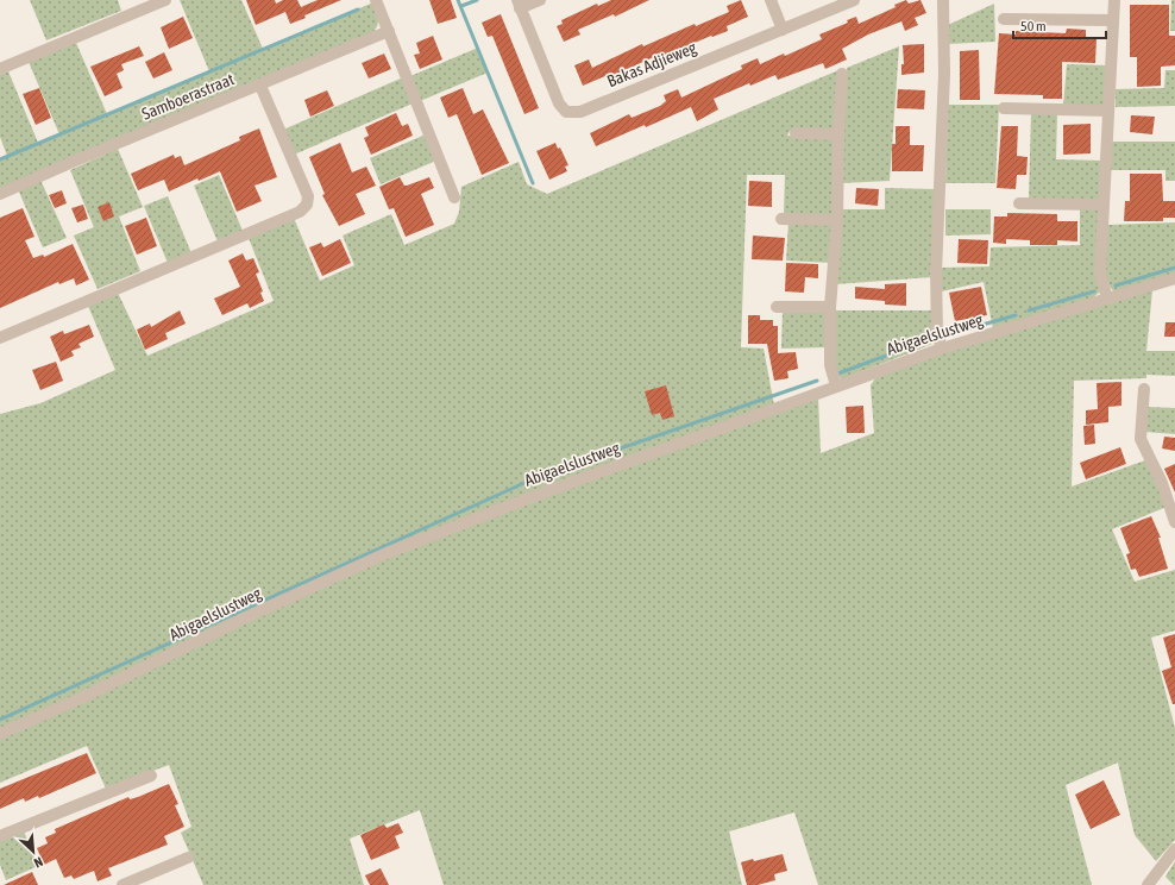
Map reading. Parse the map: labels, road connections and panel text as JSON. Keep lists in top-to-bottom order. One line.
{"streets":{"street":["Bakas Adjieweg","Samboerastraat","Abigaelslustweg"]},"scale_bar":"50 m","north":"bottom right"}
